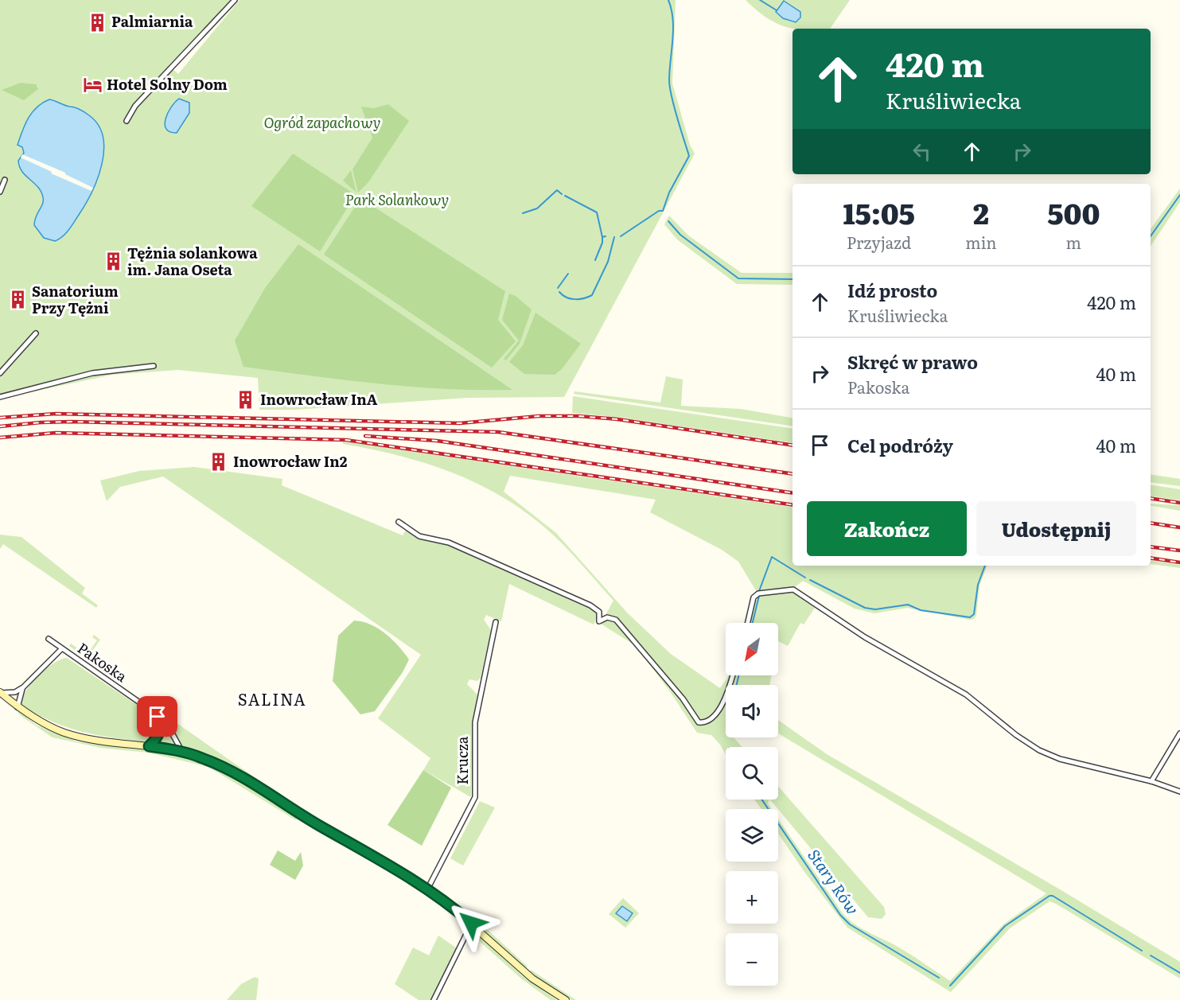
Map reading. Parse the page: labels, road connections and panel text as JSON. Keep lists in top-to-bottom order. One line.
{"streets":{"street":["Pakoska","Krucza"]},"districts":["SALINA"],"water":["Stary Rów"],"parks":["Ogród zapachowy","Park Solankowy"],"places":{"building":["Palmiarnia","Tężnia solankowa im. Jana Oseta","Sanatorium Przy Tężni","Inowrocław InA","Inowrocław In2"],"hotel":["Hotel Solny Dom"]},"north":"bottom left","page":{"turn":["420 m","Kruśliwiecka"],"eta":["15:05","Przyjazd","2","min","500","m"],"list":[{"name":"Idź prosto","note":"Kruśliwiecka","value":"420 m"},{"name":"Skręć w prawo","note":"Pakoska","value":"40 m"},{"name":"Cel podróży","value":"40 m"}],"buttons":["Zakończ","Udostępnij"],"map_buttons":["+","−"]}}
